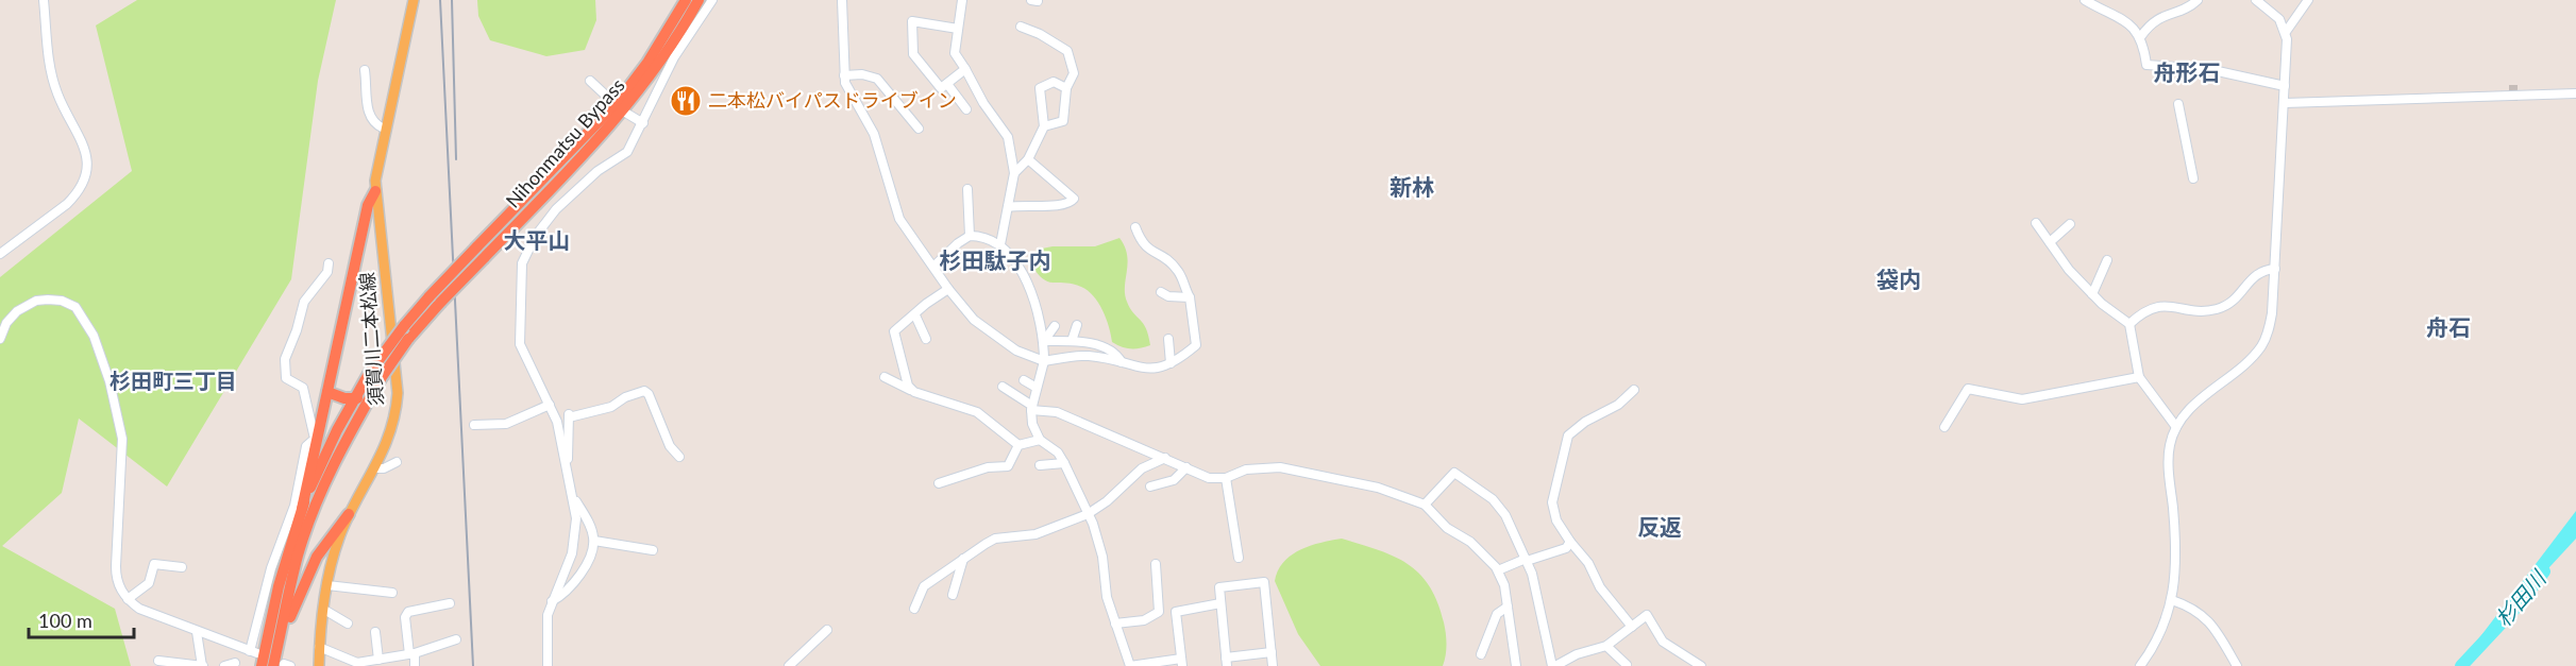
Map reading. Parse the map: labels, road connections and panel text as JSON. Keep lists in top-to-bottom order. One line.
{"streets":{"highway":["Nihonmatsu Bypass"],"main road":["須賀川二本松線"]},"districts":["舟形石","新林","大平山","杉田駄子内","袋内","舟石","杉田町三丁目","反返"],"water":["杉田川"],"places":{"restaurant":["二本松バイパスドライブイン"]},"scale_bar":"100 m"}
